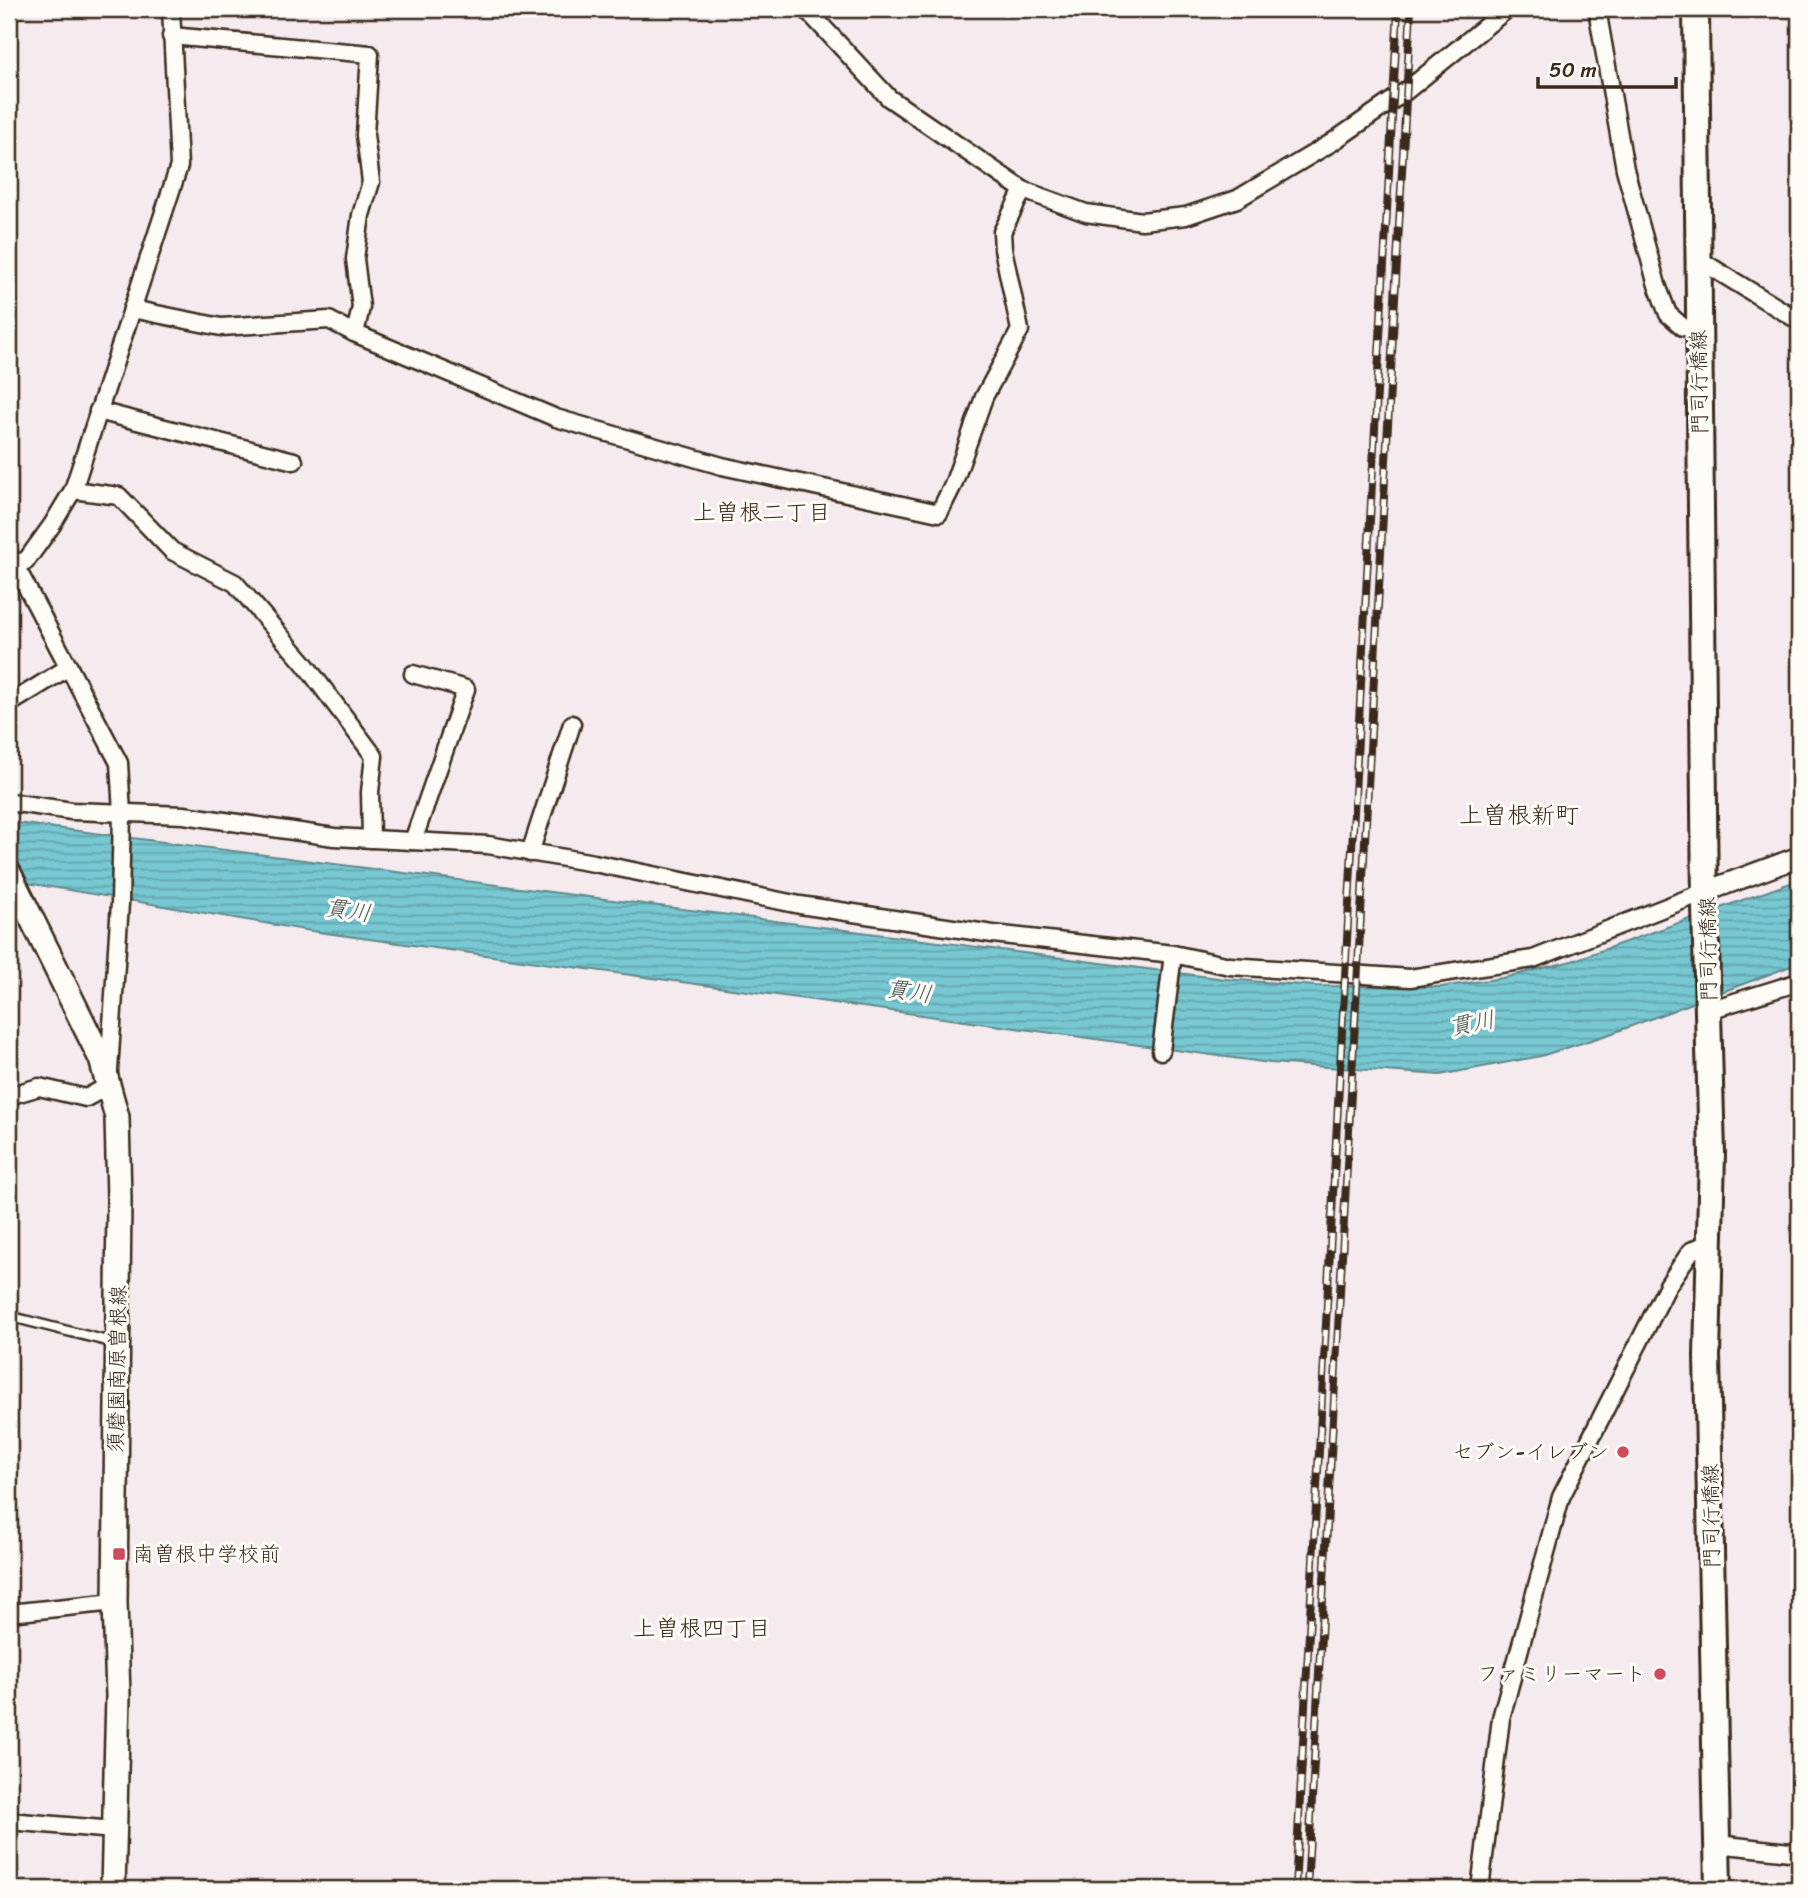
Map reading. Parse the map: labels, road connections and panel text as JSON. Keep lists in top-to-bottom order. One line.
{"streets":{"main road":["門司行橋線","須磨園南原曽根線"]},"districts":["上曽根二丁目","上曽根新町","上曽根四丁目"],"water":["貫川"],"places":{"other":["セブン-イレブン","ファミリーマート"],"transit":["南曽根中学校前"]},"scale_bar":"50 m"}
